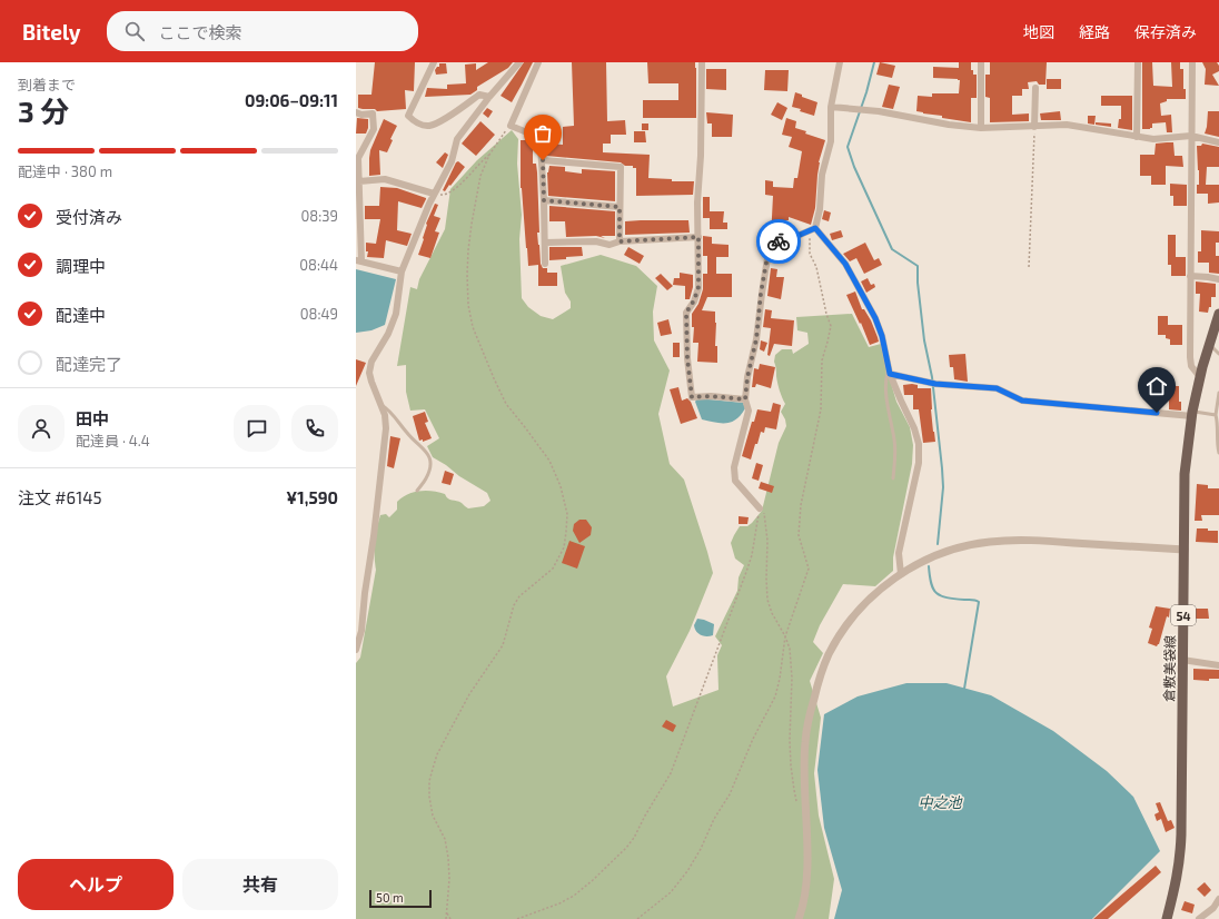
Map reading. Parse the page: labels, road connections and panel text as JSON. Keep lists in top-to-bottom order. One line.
{"streets":{"main road":["54","倉敷美袋線"]},"water":["中之池"],"scale_bar":"50 m","page":{"header":"Bitely","search":"ここで検索","nav":["地図","経路","保存済み"],"heading":["3 分","到着まで","09:06–09:11"],"panel":["田中","配達員 · 4.4","注文 #6145","¥1,590"],"bar":"配達中 · 380 m","list":[["受付済み","08:39"],["調理中","08:44"],["配達中","08:49"],"配達完了"],"buttons":["ヘルプ","共有"],"scale":"50 m"}}
